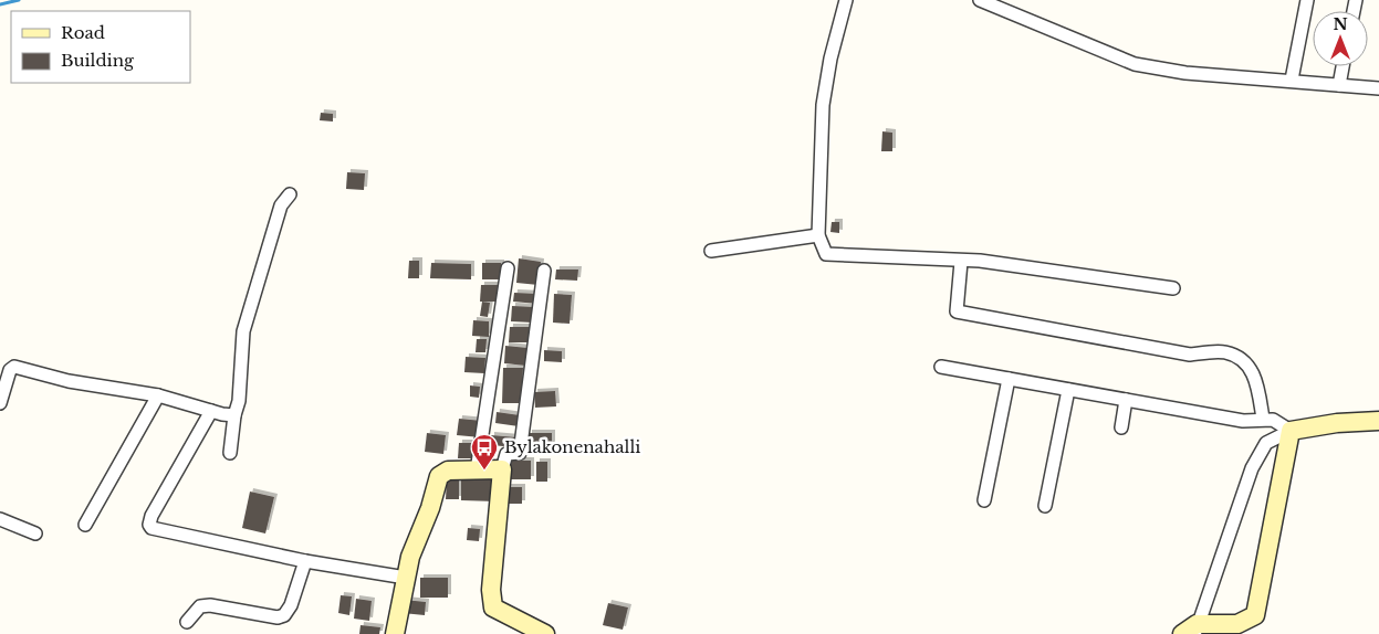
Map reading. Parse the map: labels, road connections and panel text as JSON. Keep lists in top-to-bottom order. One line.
{"places":{"bus stop":["Bylakonenahalli"]},"legend":["Road","Building"],"north":"top"}
